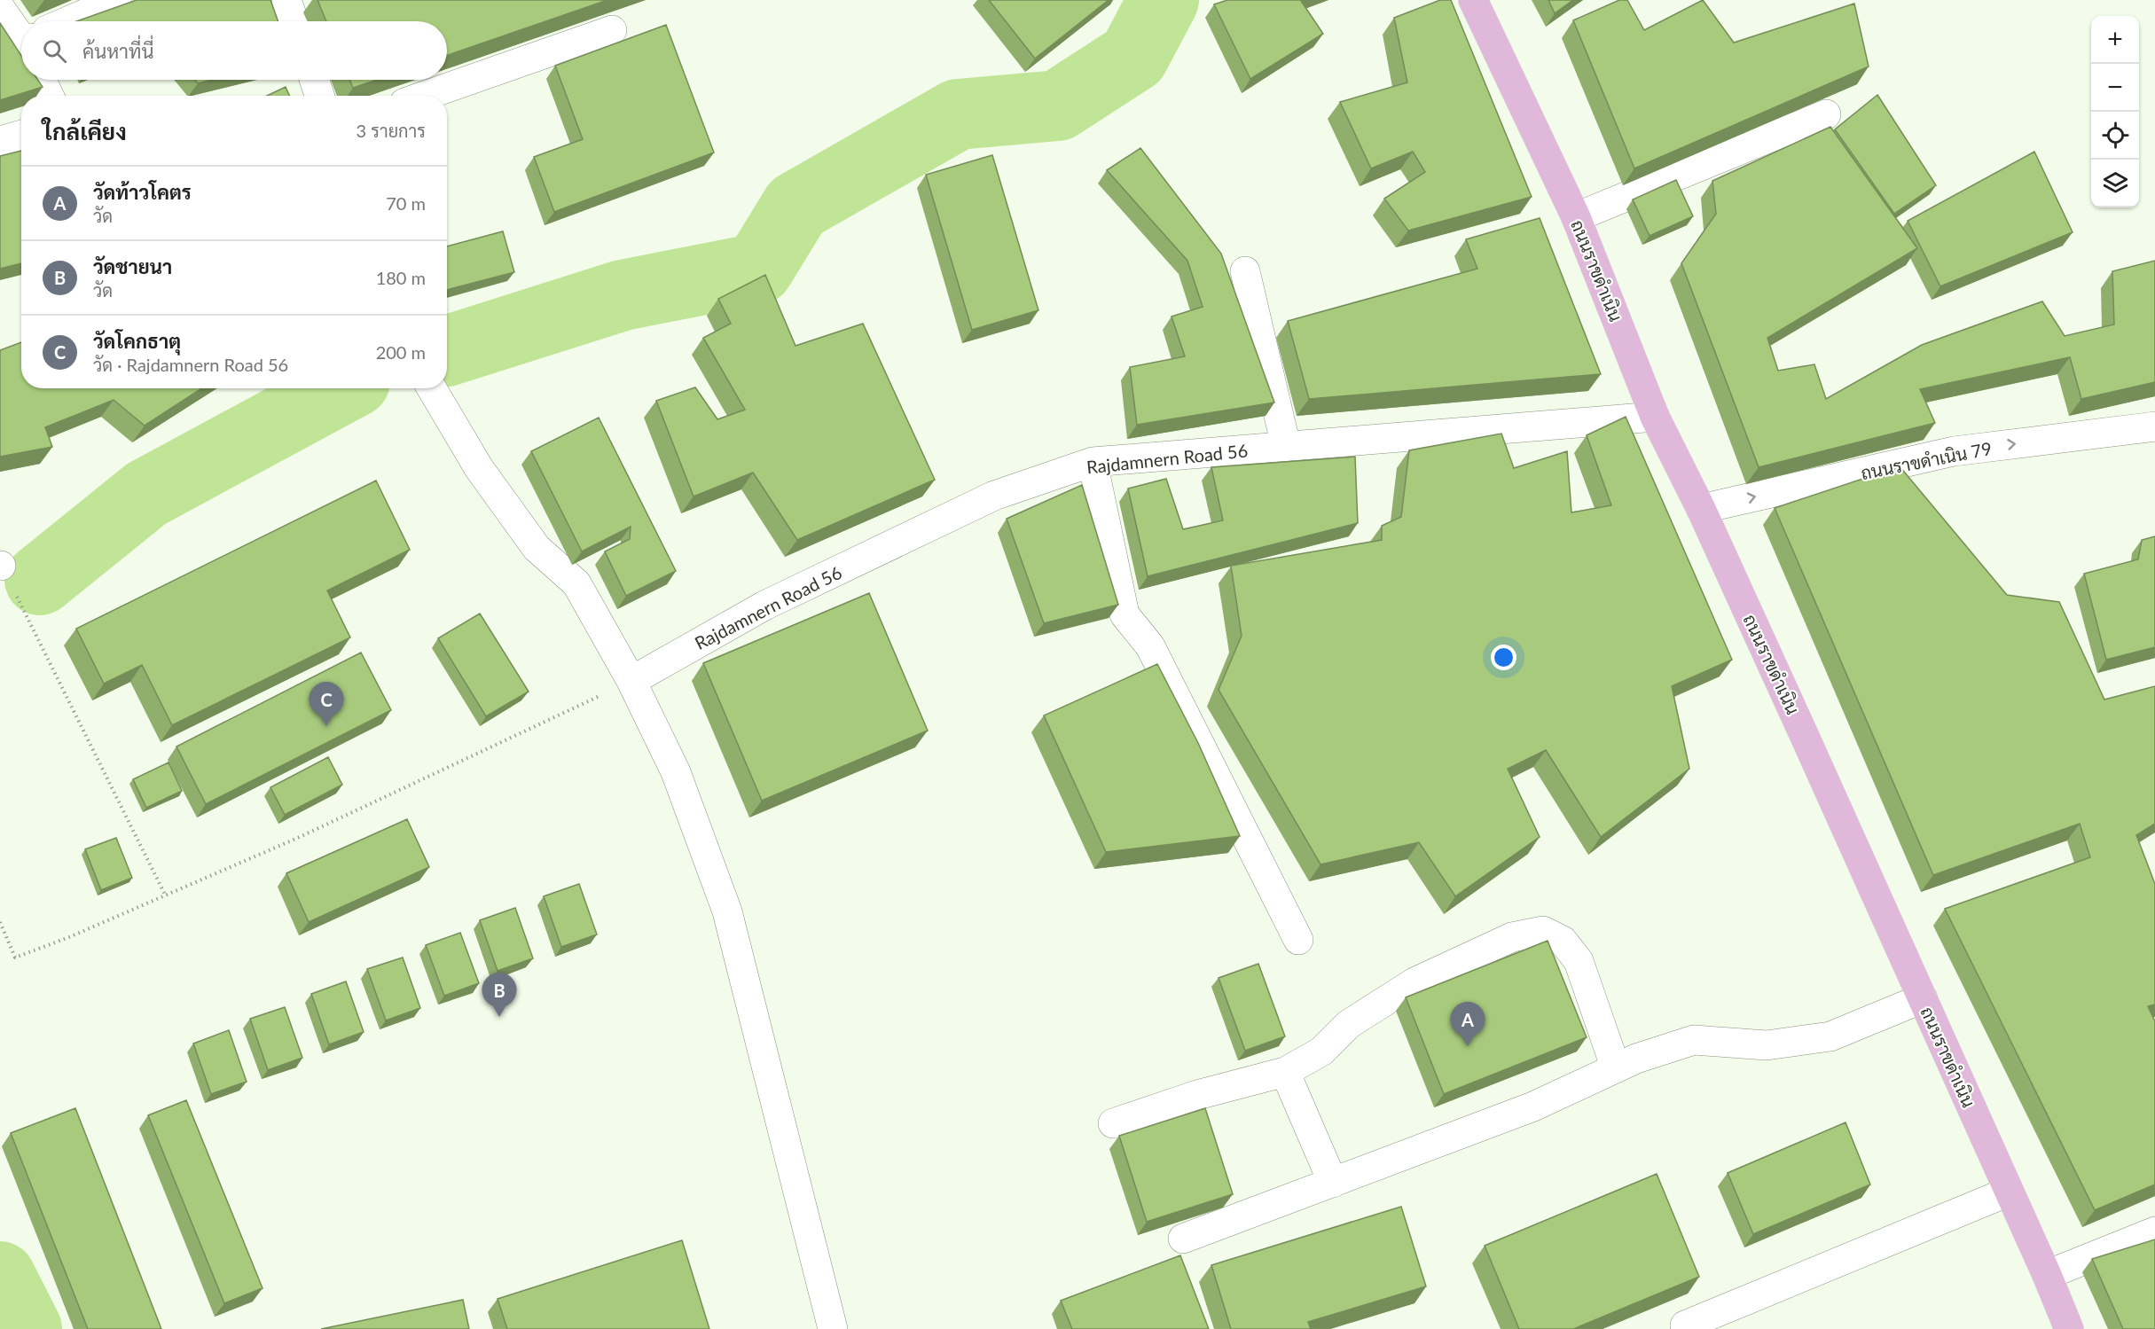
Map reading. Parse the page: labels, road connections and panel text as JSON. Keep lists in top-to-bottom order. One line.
{"streets":{"main road":["ถนนราขดำเนิน"],"street":["Rajdamnern Road 56","ถนนราขดำเนิน 79"]},"crossings":[["ถนนราขดำเนิน","Rajdamnern Road 56"],["ถนนราขดำเนิน","ถนนราขดำเนิน 79"]],"one_way":["ถนนราขดำเนิน 79"],"page":{"map_buttons":["+","−"],"search":"ค้นหาที่นี่","heading":["ใกล้เคียง","3 รายการ"],"list":[{"mark":"A","name":"วัดท้าวโคตร","note":"วัด","value":"70 m"},{"mark":"B","name":"วัดชายนา","note":"วัด","value":"180 m"},{"mark":"C","name":"วัดโคกธาตุ","note":"วัด · Rajdamnern Road 56","value":"200 m"}],"pins":["C","B","A"]}}
